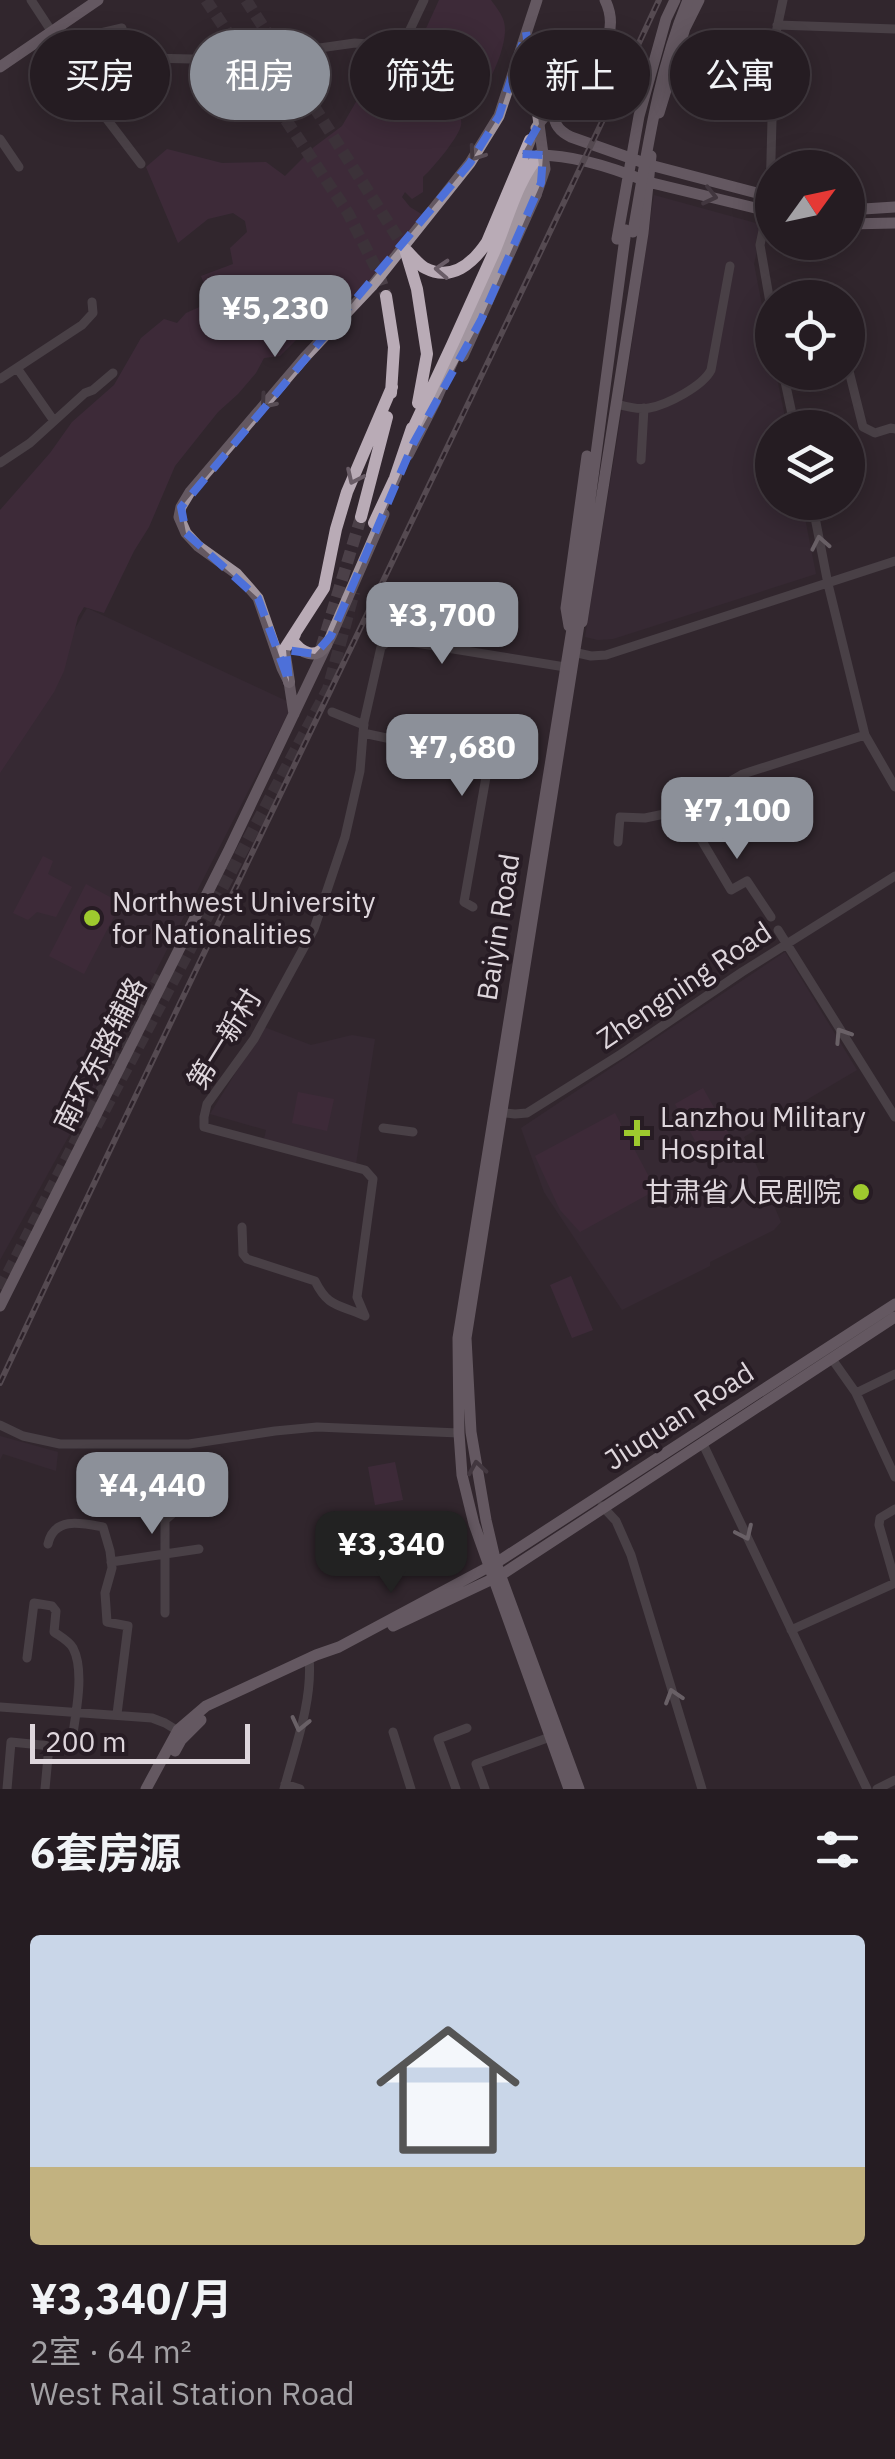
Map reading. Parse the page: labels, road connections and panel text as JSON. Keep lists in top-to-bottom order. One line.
{"streets":{"main road":["Baiyin Road","南环东路辅路","Jiuquan Road"],"street":["Zhengning Road","第一新村"]},"crossings":[["Baiyin Road","Zhengning Road"],["Baiyin Road","第一新村"],["Baiyin Road","Jiuquan Road"]],"places":{"other":["Northwest University for Nationalities","甘肃省人民剧院"],"health":["Lanzhou Military Hospital"]},"scale_bar":"200 m","north":"top right","page":{"chip":["买房","租房","筛选","新上","公寓"],"price":["¥5,230","¥3,700","¥7,680","¥7,100","¥4,440","¥3,340"],"scale":"200 m","heading":"6套房源","list":[{"name":"¥3,340/月","note":"2室 · 64 m² · West Rail Station Road"}]}}
